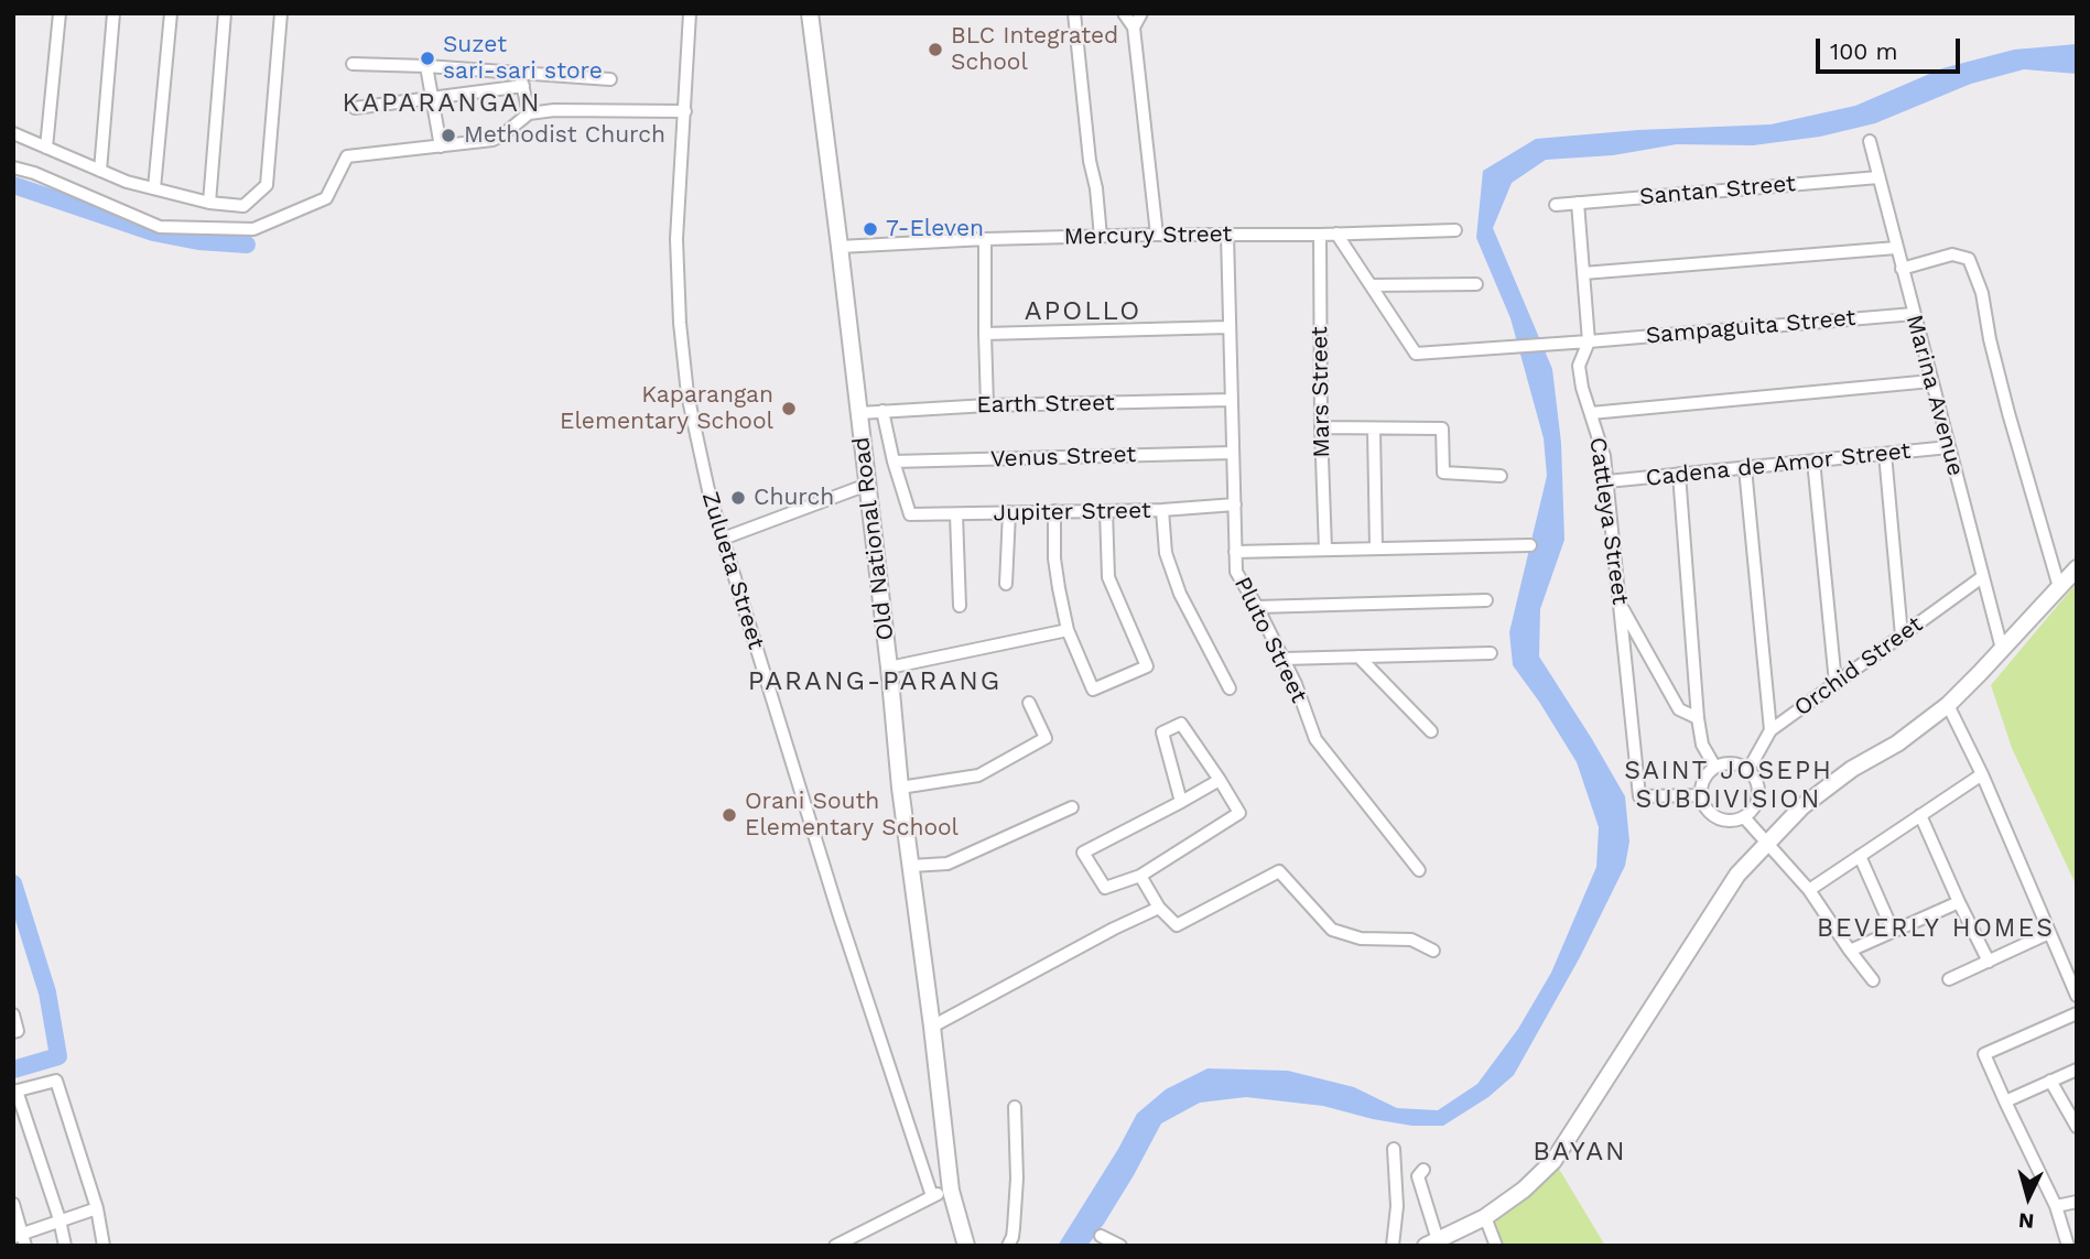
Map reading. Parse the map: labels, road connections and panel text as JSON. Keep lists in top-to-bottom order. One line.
{"streets":{"main road":["Old National Road"],"street":["Santan Street","Mercury Street","Sampaguita Street","Mars Street","Marina Avenue","Earth Street","Venus Street","Cadena de Amor Street","Jupiter Street","Cattleya Street","Zulueta Street","Pluto Street","Orchid Street"]},"crossings":[["Santan Street","Marina Avenue"],["Santan Street","Cattleya Street"],["Mercury Street","Mars Street"],["Mercury Street","Old National Road"],["Mercury Street","Pluto Street"],["Sampaguita Street","Marina Avenue"],["Sampaguita Street","Cattleya Street"],["Marina Avenue","Cadena de Amor Street"],["Marina Avenue","Orchid Street"],["Earth Street","Old National Road"],["Earth Street","Pluto Street"],["Venus Street","Jupiter Street"],["Venus Street","Pluto Street"],["Cadena de Amor Street","Cattleya Street"],["Jupiter Street","Pluto Street"],["Cattleya Street","Orchid Street"]],"districts":["KAPARANGAN","APOLLO","PARANG-PARANG","SAINT JOSEPH SUBDIVISION","BEVERLY HOMES","BAYAN"],"places":["BLC Integrated School","Suzet sari-sari store","Methodist Church","7-Eleven","Kaparangan Elementary School","Church","Orani South Elementary School"],"scale_bar":"100 m","north":"bottom"}
